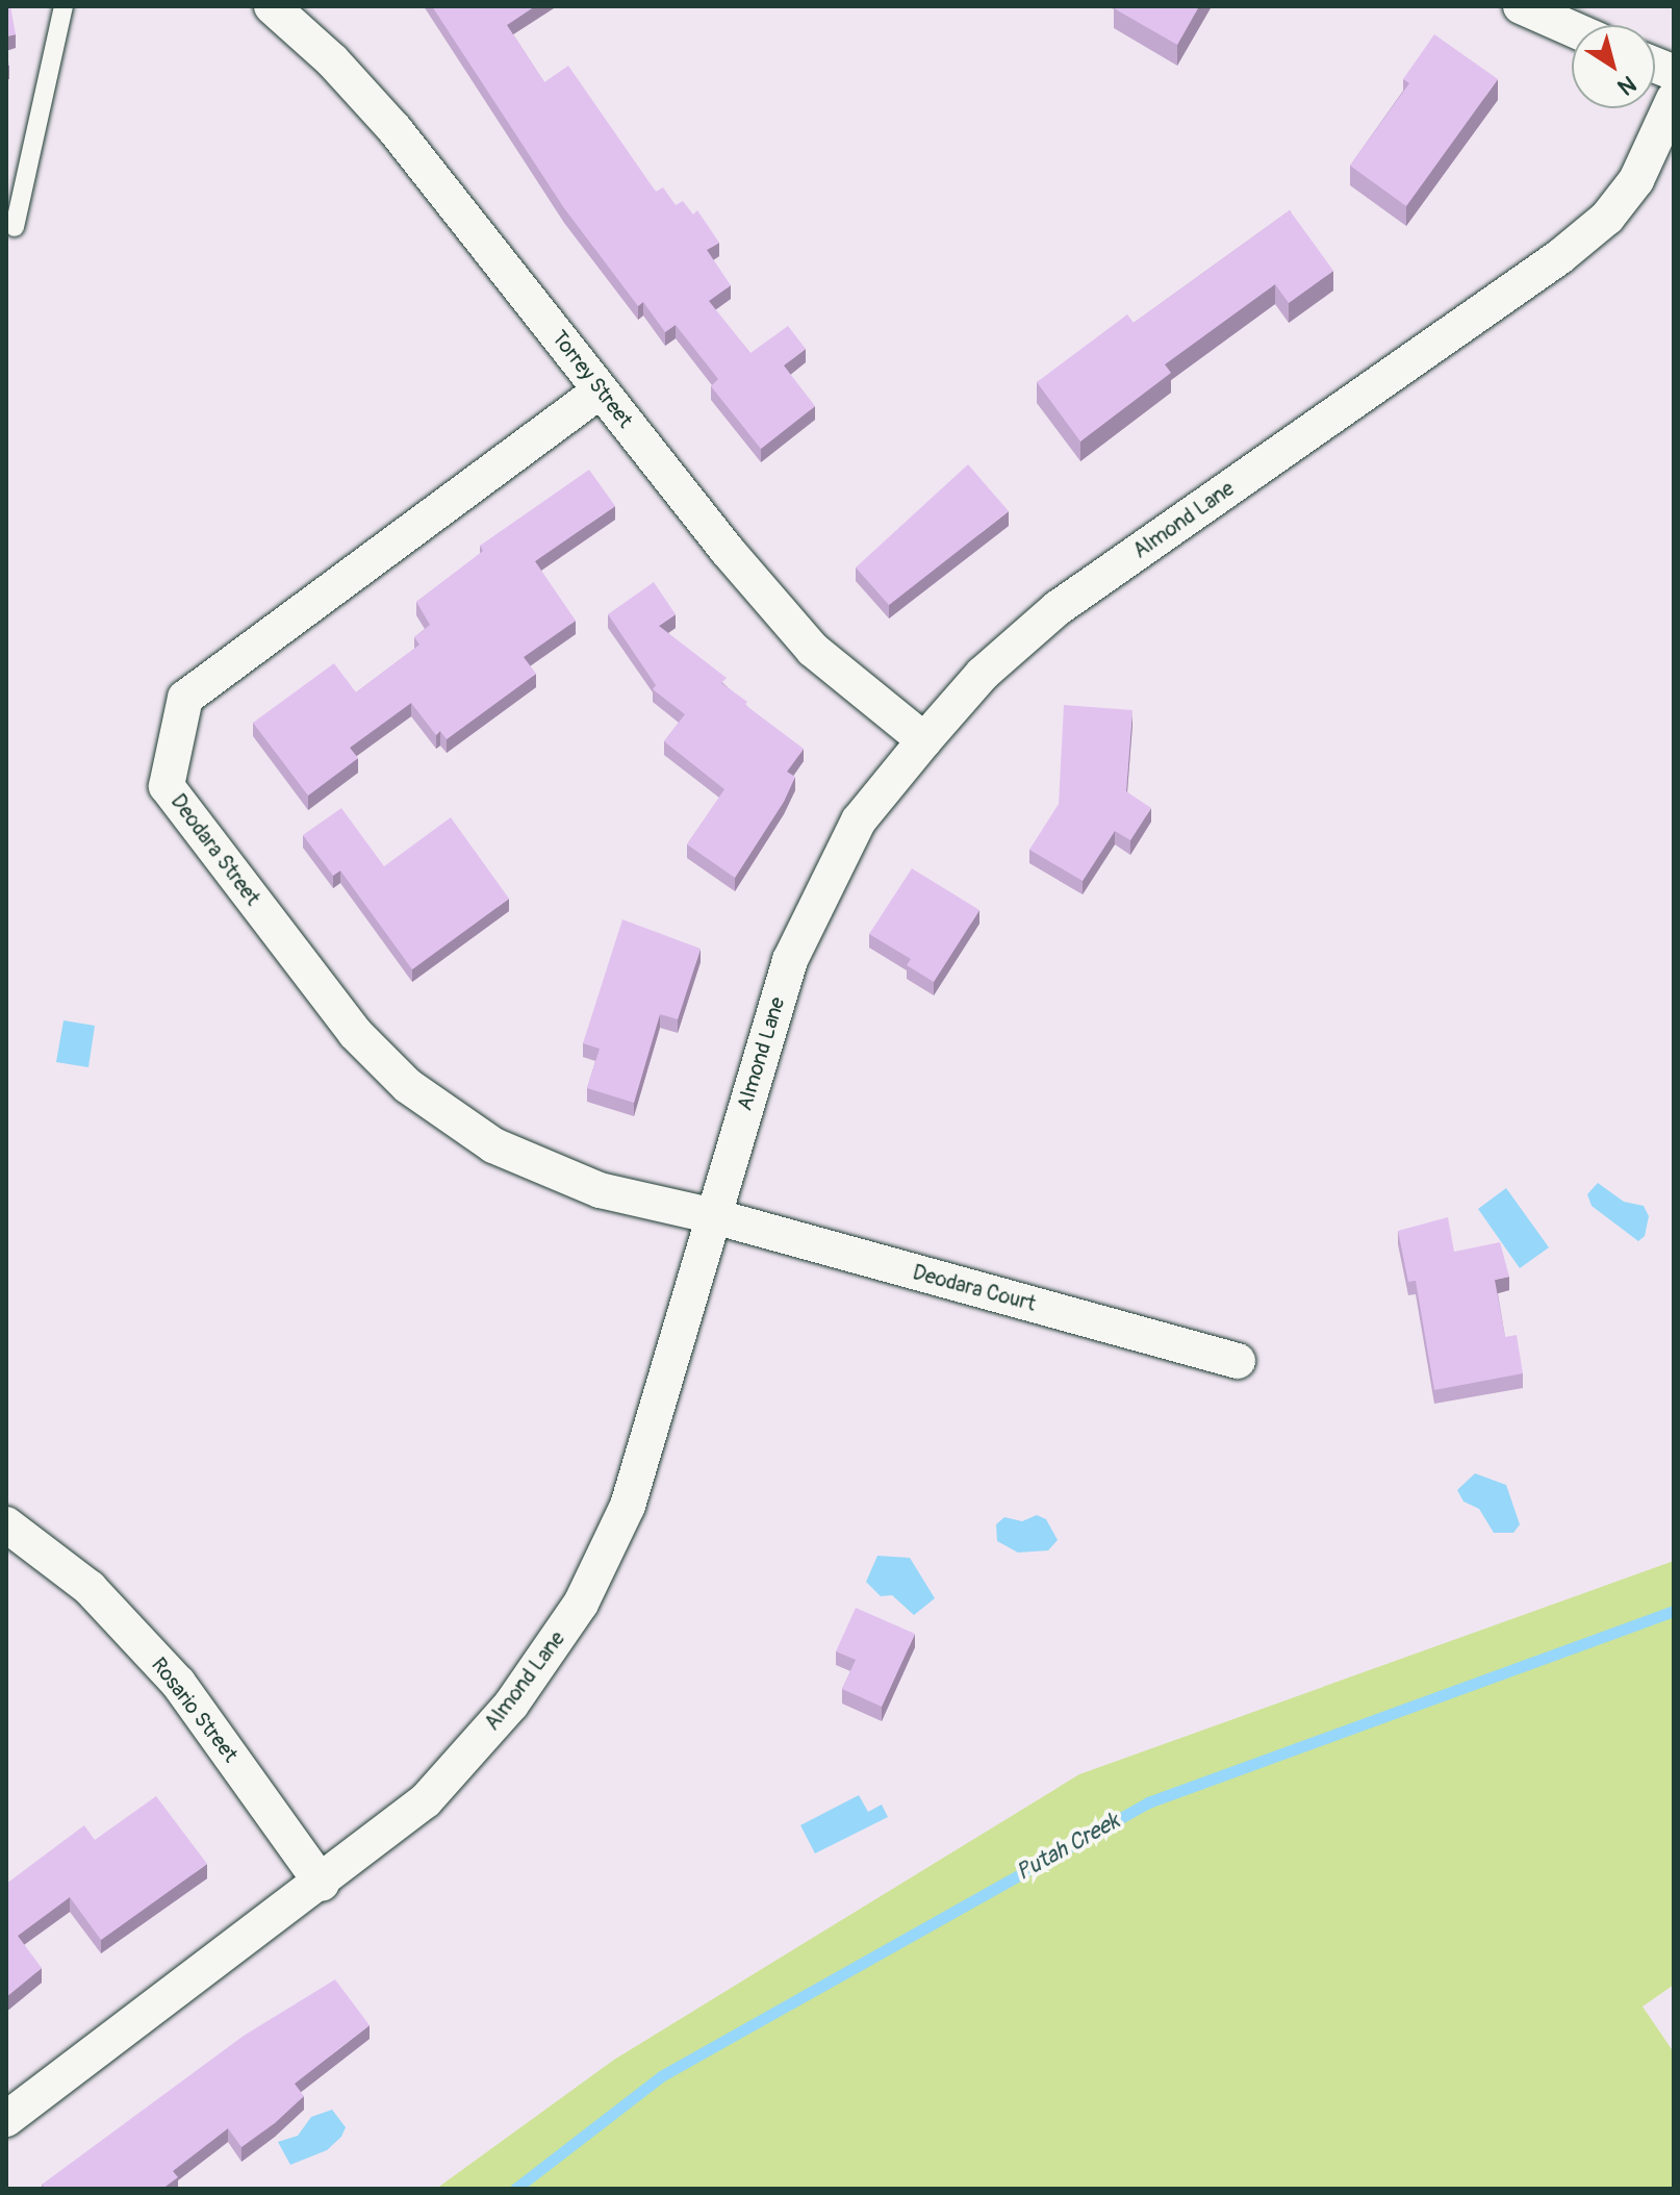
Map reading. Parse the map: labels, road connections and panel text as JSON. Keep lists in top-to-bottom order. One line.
{"streets":{"street":["Torrey Street","Almond Lane","Deodara Street","Deodara Court","Rosario Street"]},"crossings":[["Torrey Street","Almond Lane"],["Torrey Street","Deodara Street"],["Almond Lane","Deodara Street"],["Almond Lane","Deodara Court"],["Almond Lane","Rosario Street"],["Deodara Street","Deodara Court"]],"water":["Putah Creek"],"north":"bottom right"}
